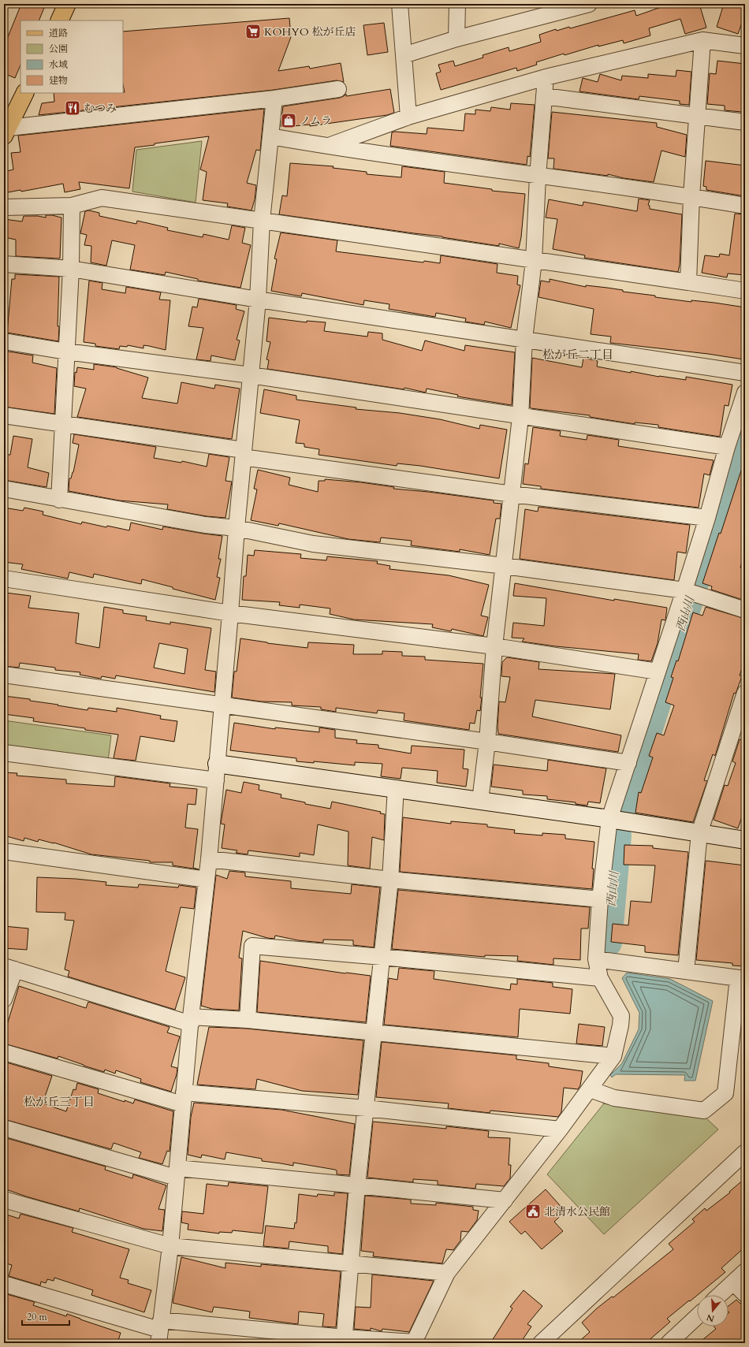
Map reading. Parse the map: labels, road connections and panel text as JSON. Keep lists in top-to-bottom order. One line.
{"districts":["松が丘二丁目","松が丘三丁目"],"water":["西山川"],"places":{"supermarket":["KOHYO 松が丘店"],"restaurant":["むつみ"],"shop":["ノムラ"],"public building":["北清水公民館"]},"legend":["道路","公園","水域","建物"],"scale_bar":"20 m","north":"bottom"}
